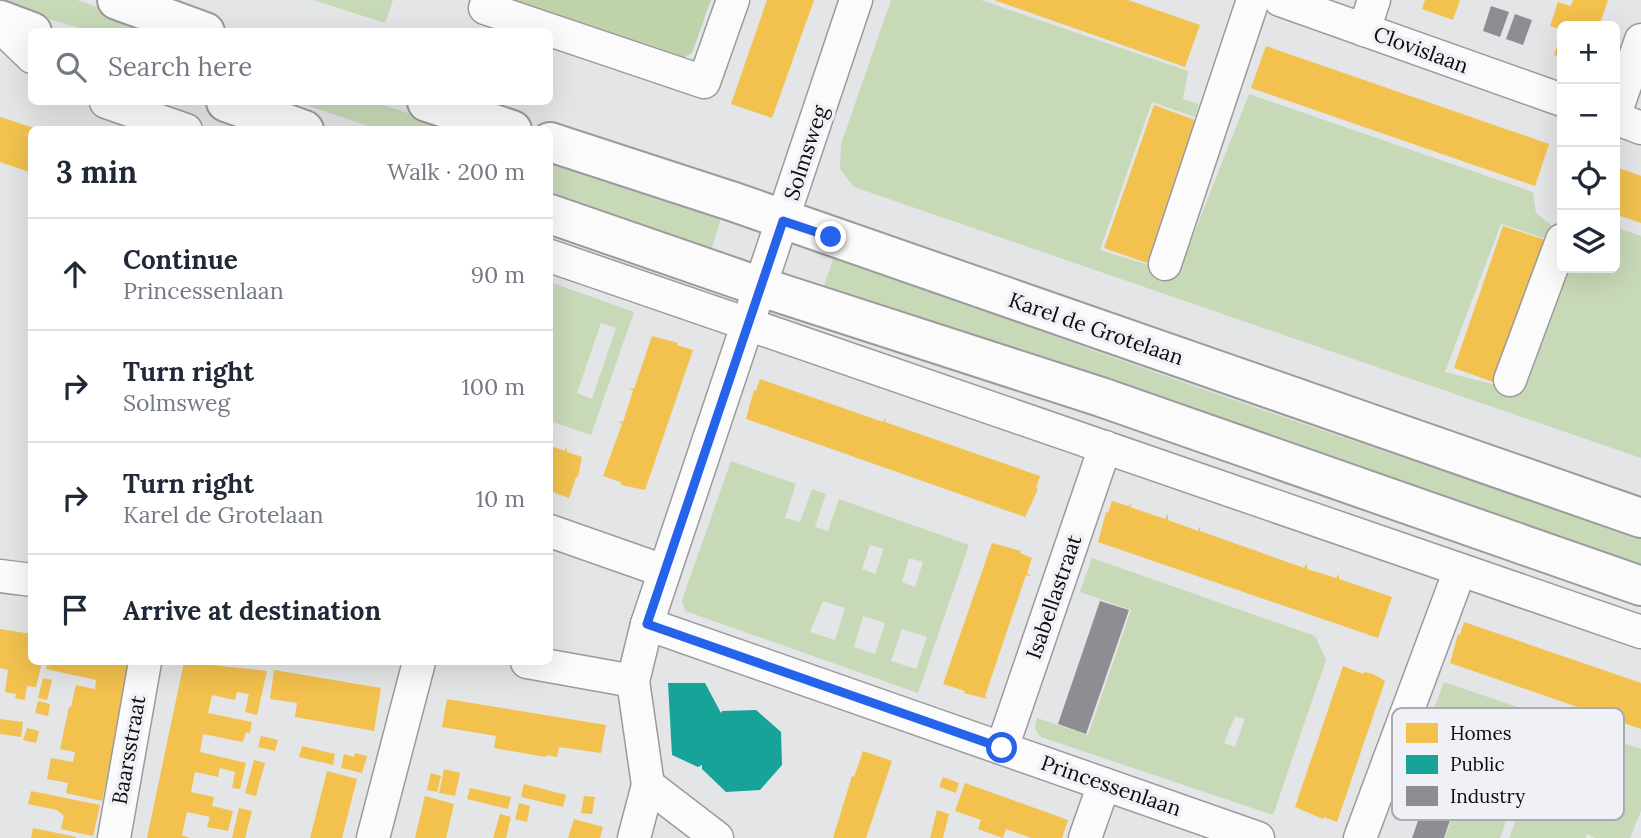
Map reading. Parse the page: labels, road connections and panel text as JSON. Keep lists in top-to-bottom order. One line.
{"streets":{"main road":["Karel de Grotelaan"],"street":["Clovislaan","Solmsweg","Isabellastraat","Baarsstraat","Princessenlaan"]},"crossings":[["Solmsweg","Karel de Grotelaan"],["Solmsweg","Princessenlaan"],["Isabellastraat","Princessenlaan"]],"legend":["Homes","Public","Industry"],"page":{"map_buttons":["+","−"],"search":"Search here","heading":["3 min","Walk · 200 m"],"list":[["Continue","Princessenlaan","90 m"],["Turn right","Solmsweg","100 m"],["Turn right","Karel de Grotelaan","10 m"],"Arrive at destination"]}}
